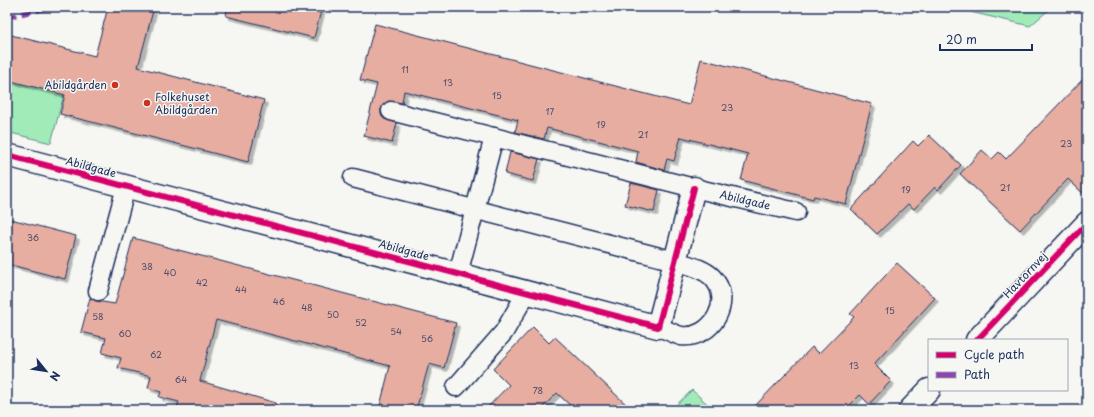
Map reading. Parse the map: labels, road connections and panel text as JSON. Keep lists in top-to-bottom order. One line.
{"streets":{"street":["Abildgade","Havtornvej"]},"places":["Abildgården","Folkehuset Abildgården"],"house_numbers":["11","13","15","23","17","19","21","23","21","19","36","38","40","42","44","46","48","15","50","58","52","54","60","56","62","13","64","78"],"legend":["Cycle path","Path"],"scale_bar":"20 m","north":"bottom right"}
